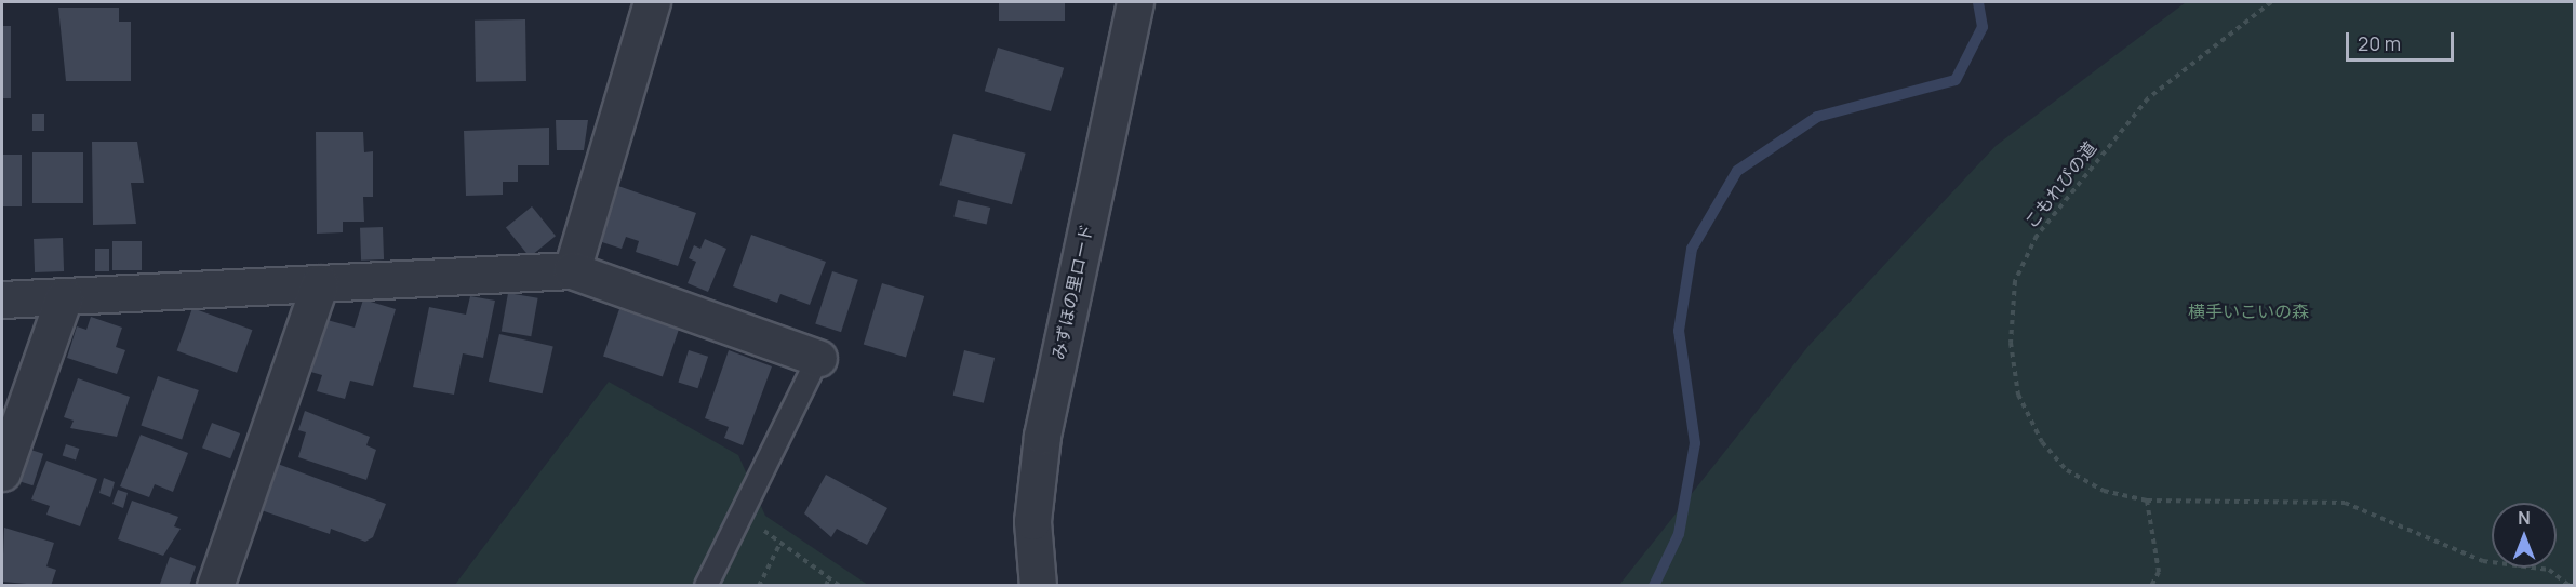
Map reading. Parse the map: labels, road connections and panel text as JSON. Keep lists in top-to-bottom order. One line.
{"streets":{"street":["みずほの里ロード"],"path":["こもれびの道"]},"parks":["横手いこいの森"],"scale_bar":"20 m","north":"top"}
